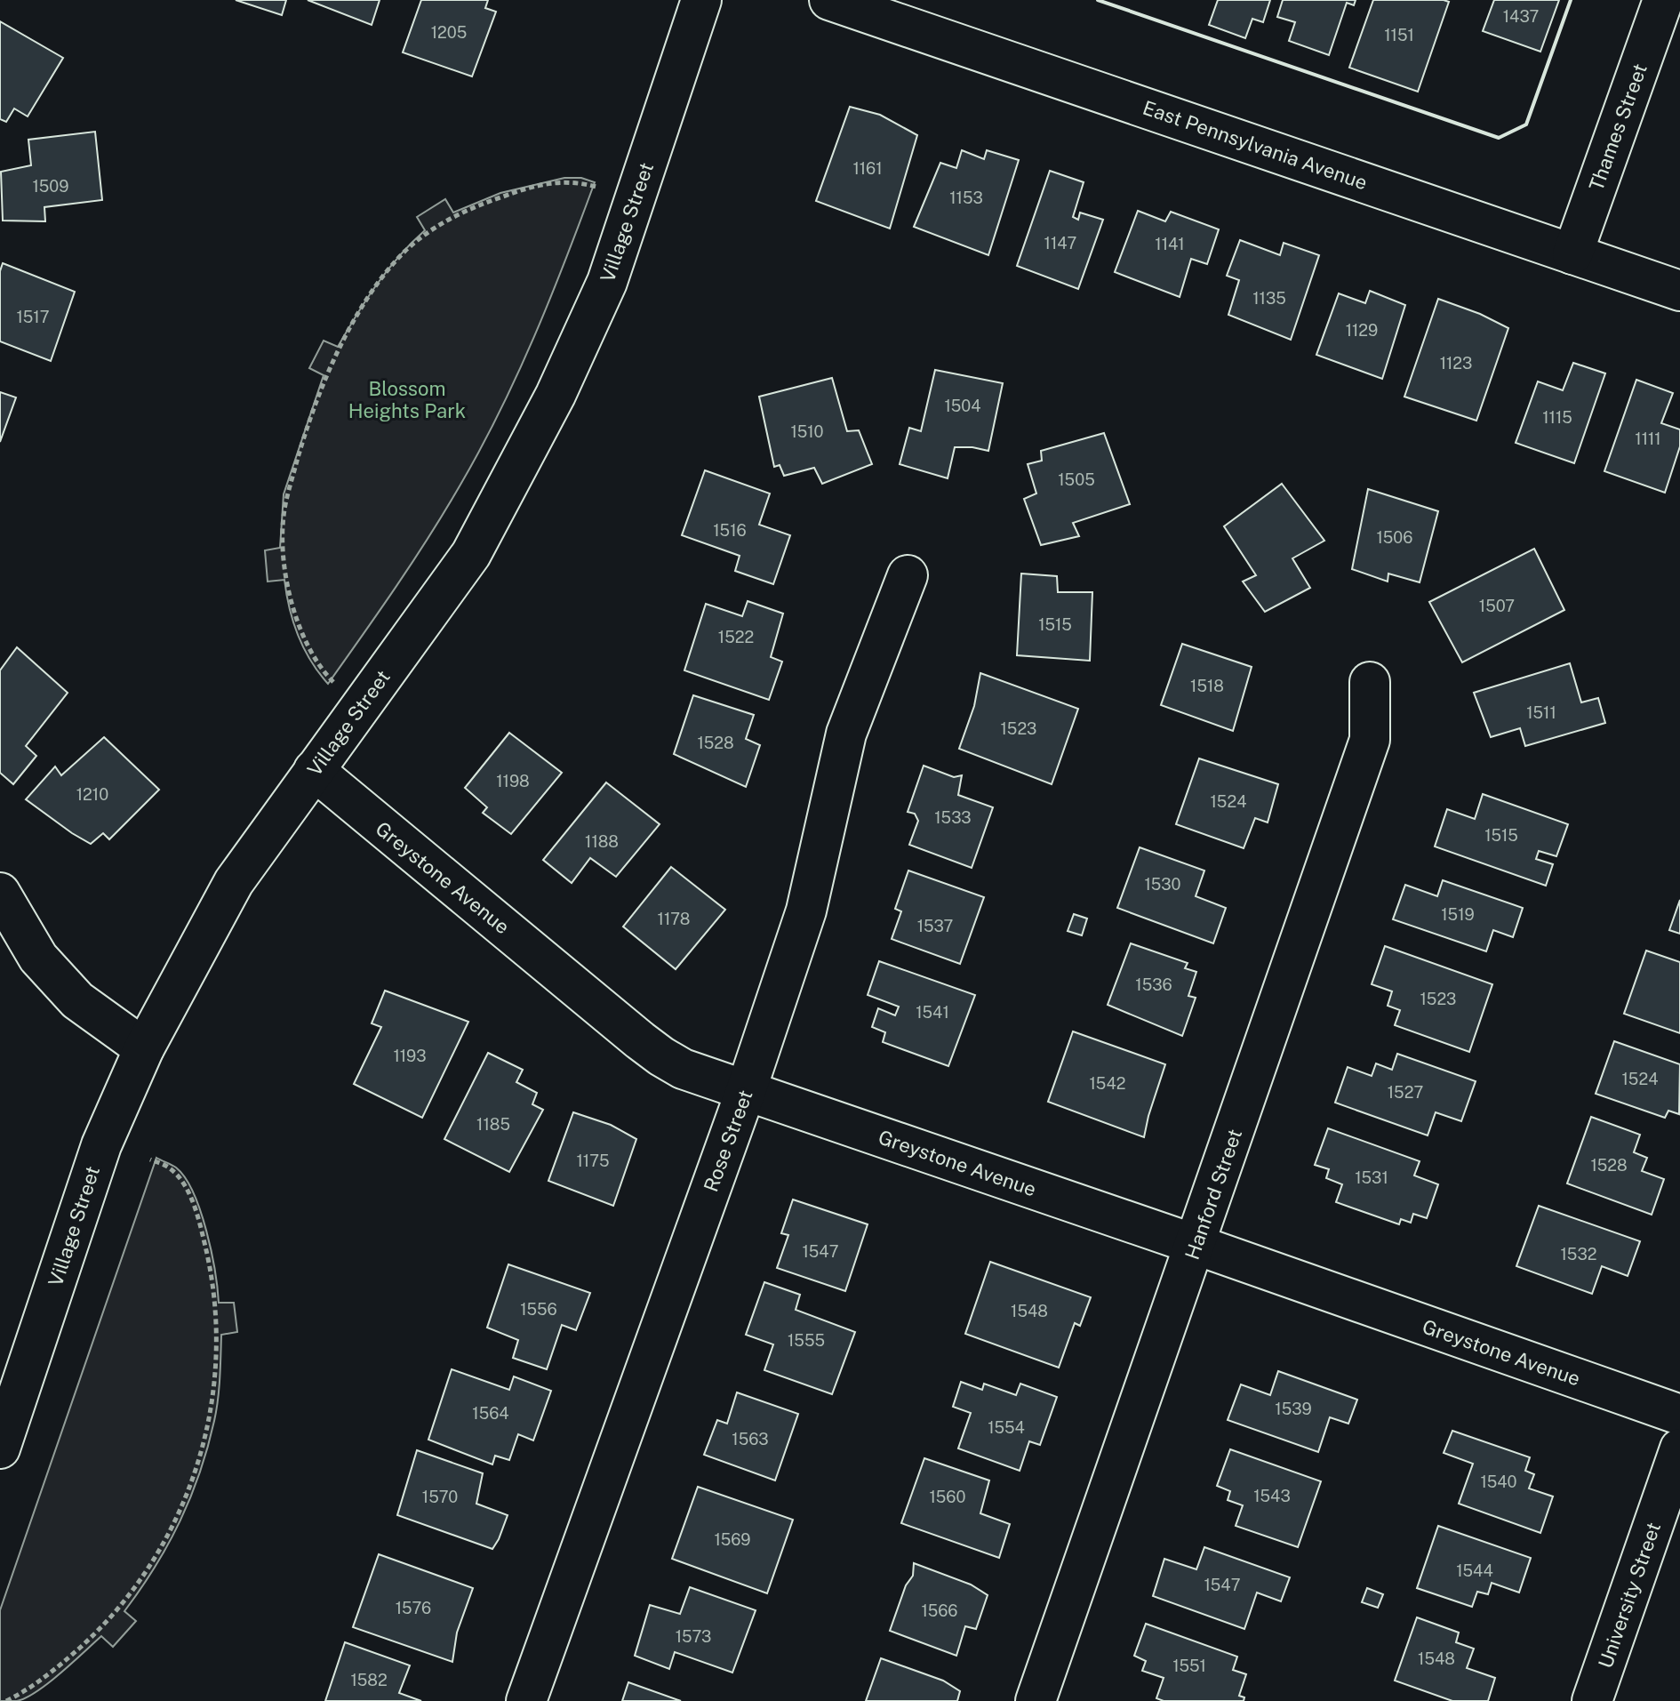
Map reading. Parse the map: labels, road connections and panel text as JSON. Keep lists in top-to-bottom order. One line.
{"streets":{"street":["Thames Street","East Pennsylvania Avenue","Village Street","Greystone Avenue","Rose Street","Hanford Street","University Street"]},"crossings":[["Thames Street","East Pennsylvania Avenue"],["Village Street","Greystone Avenue"],["Greystone Avenue","Rose Street"],["Greystone Avenue","Hanford Street"]],"parks":["Blossom Heights Park"],"house_numbers":["1437","1205","1151","1161","1509","1153","1147","1141","1135","1517","1129","1123","1504","1115","1510","1111","1505","1516","1506","1507","1515","1522","1518","1511","1523","1528","1198","1210","1524","1533","1515","1188","1530","1519","1178","1537","1536","1523","1541","1193","1524","1542","1527","1185","1175","1528","1531","1547","1532","1556","1548","1555","1539","1564","1554","1563","1540","1543","1570","1560","1569","1544","1547","1576","1566","1573","1548","1551","1582"]}
